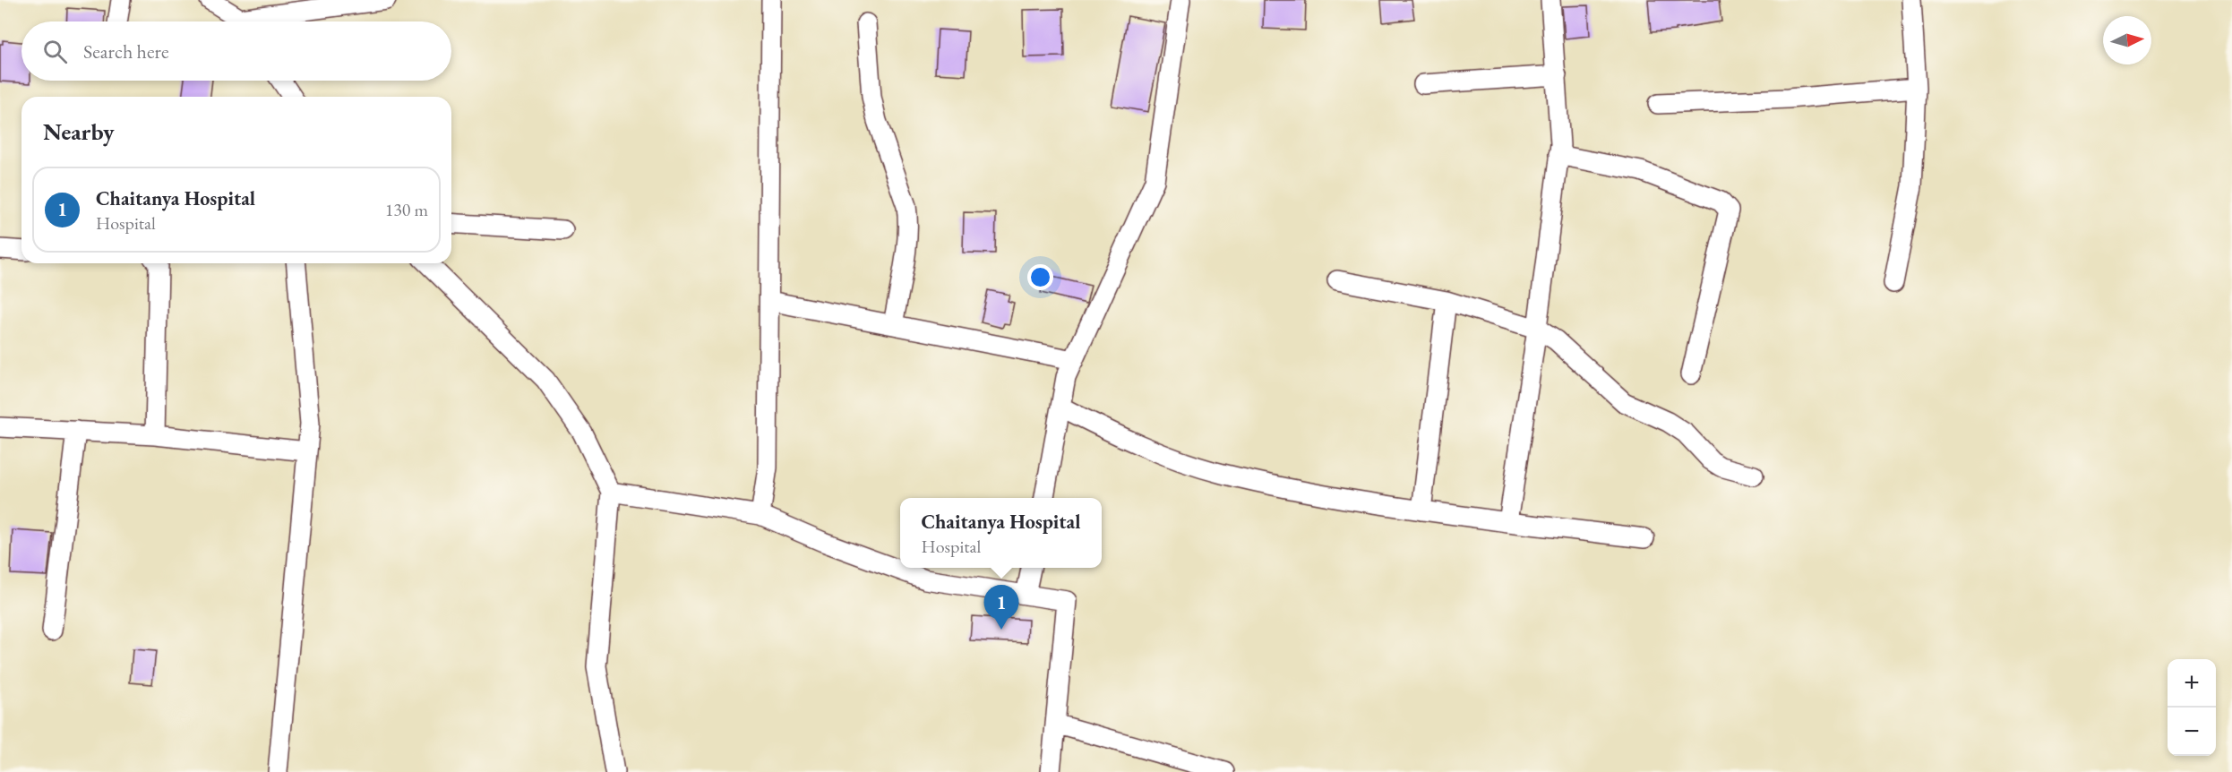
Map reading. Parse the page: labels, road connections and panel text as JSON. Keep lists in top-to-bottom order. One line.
{"north":"right","page":{"search":"Search here","heading":"Nearby","list":[{"mark":"1","name":"Chaitanya Hospital","note":"Hospital","value":"130 m"}],"popup":["Chaitanya Hospital","Hospital"],"pins":"1","map_buttons":["+","−"]}}
